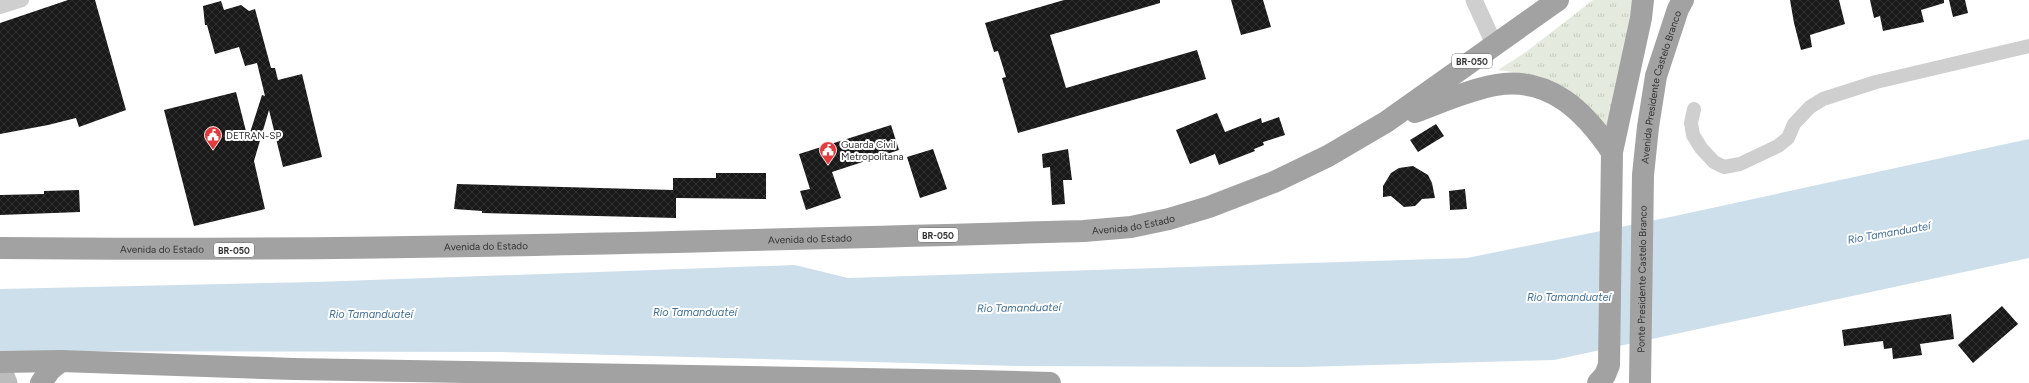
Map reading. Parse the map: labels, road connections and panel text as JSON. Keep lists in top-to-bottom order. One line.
{"streets":{"highway":["BR-050","Avenida Presidente Castelo Branco","Avenida do Estado","Ponte Presidente Castelo Branco"]},"crossings":[["Avenida Presidente Castelo Branco","Ponte Presidente Castelo Branco"]],"water":["Rio Tamanduateí"],"places":{"public building":["DETRAN-SP","Guarda Civil Metropolitana"]}}
